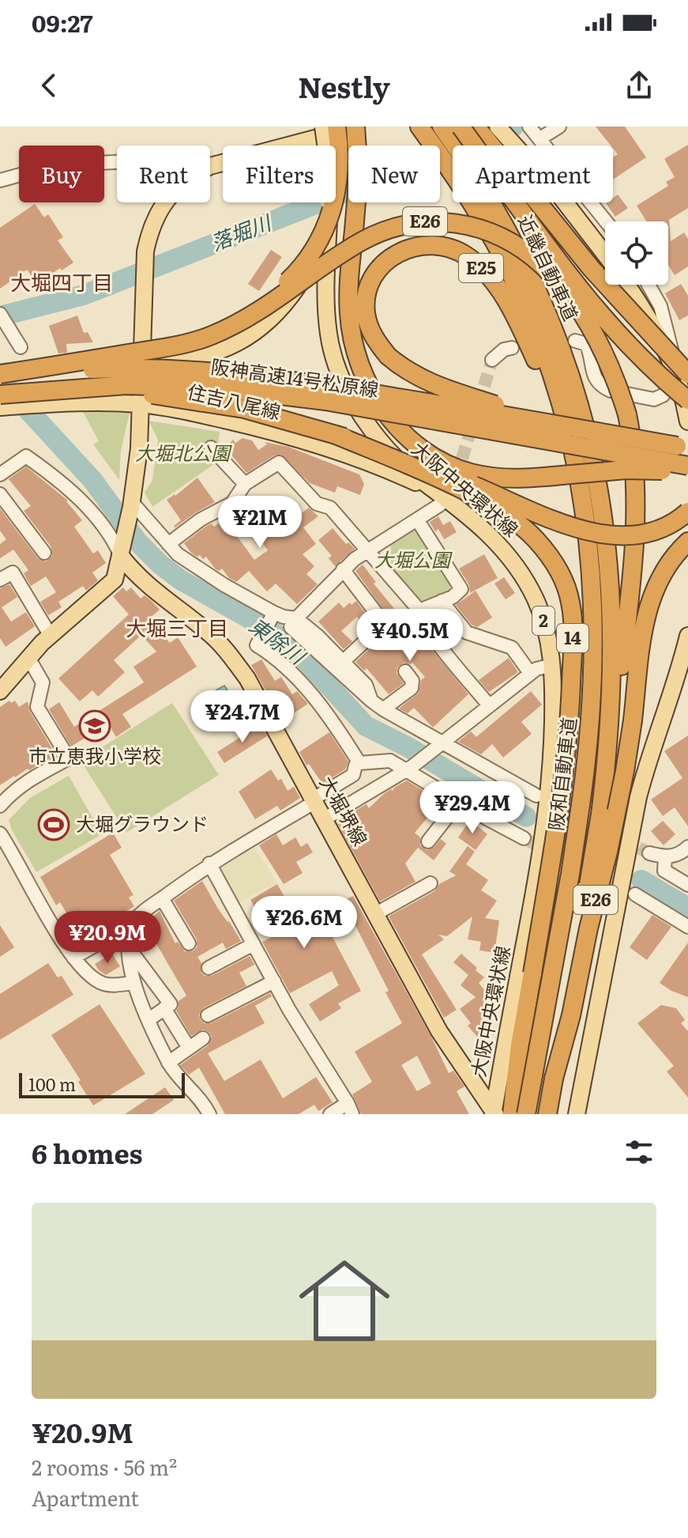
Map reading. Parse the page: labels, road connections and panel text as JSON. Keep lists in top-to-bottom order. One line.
{"streets":{"highway":["E26","E25","近畿自動車道","阪神高速14号松原線","14","阪和自動車道"],"main road":["住吉八尾線","大阪中央環状線","2","大堀堺線"]},"crossings":[["E26","E25"],["E26","近畿自動車道"],["E26","阪神高速14号松原線"],["E26","住吉八尾線"],["E26","阪和自動車道"],["E25","近畿自動車道"],["E25","阪神高速14号松原線"],["E25","阪和自動車道"],["近畿自動車道","阪神高速14号松原線"],["近畿自動車道","阪和自動車道"],["阪神高速14号松原線","住吉八尾線"],["阪神高速14号松原線","14"],["阪神高速14号松原線","阪和自動車道"],["住吉八尾線","大阪中央環状線"],["大阪中央環状線","大堀堺線"]],"districts":["大堀四丁目","大堀三丁目"],"water":["落堀川","東除川"],"parks":["大堀北公園","大堀公園"],"places":{"school or university":["市立恵我小学校"],"sports":["大堀グラウンド"]},"scale_bar":"100 m","page":{"status":"09:27","header":"Nestly","chip":["Buy","Rent","Filters","New","Apartment"],"price":["¥21M","¥40.5M","¥24.7M","¥29.4M","¥26.6M","¥20.9M"],"scale":"100 m","heading":"6 homes","list":[{"name":"¥20.9M","note":"2 rooms · 56 m² · Apartment"}]}}
